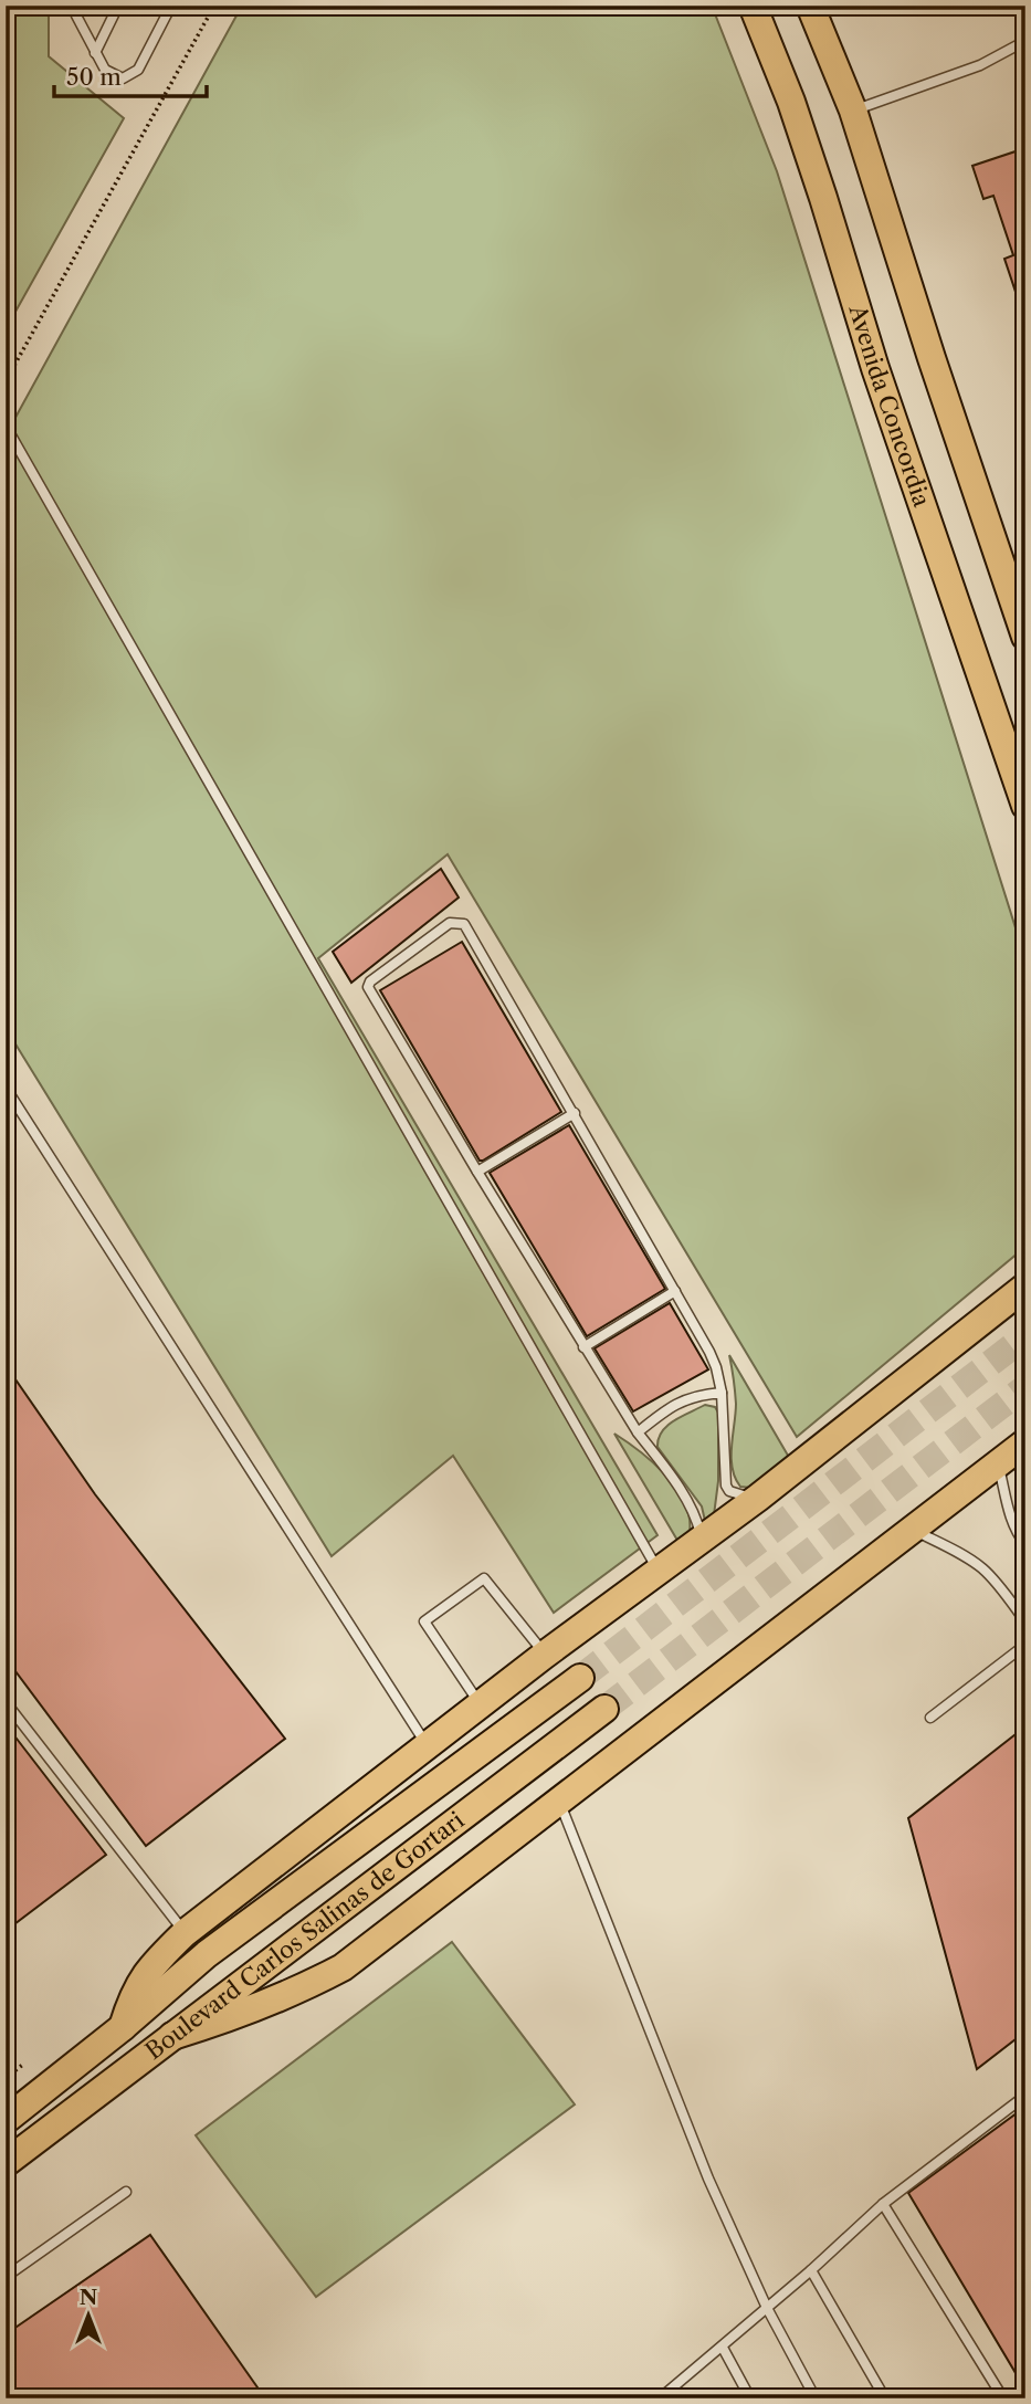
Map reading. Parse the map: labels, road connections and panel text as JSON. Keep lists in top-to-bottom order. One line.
{"streets":{"main road":["Avenida Concordia","Boulevard Carlos Salinas de Gortari"]},"scale_bar":"50 m","north":"top"}
